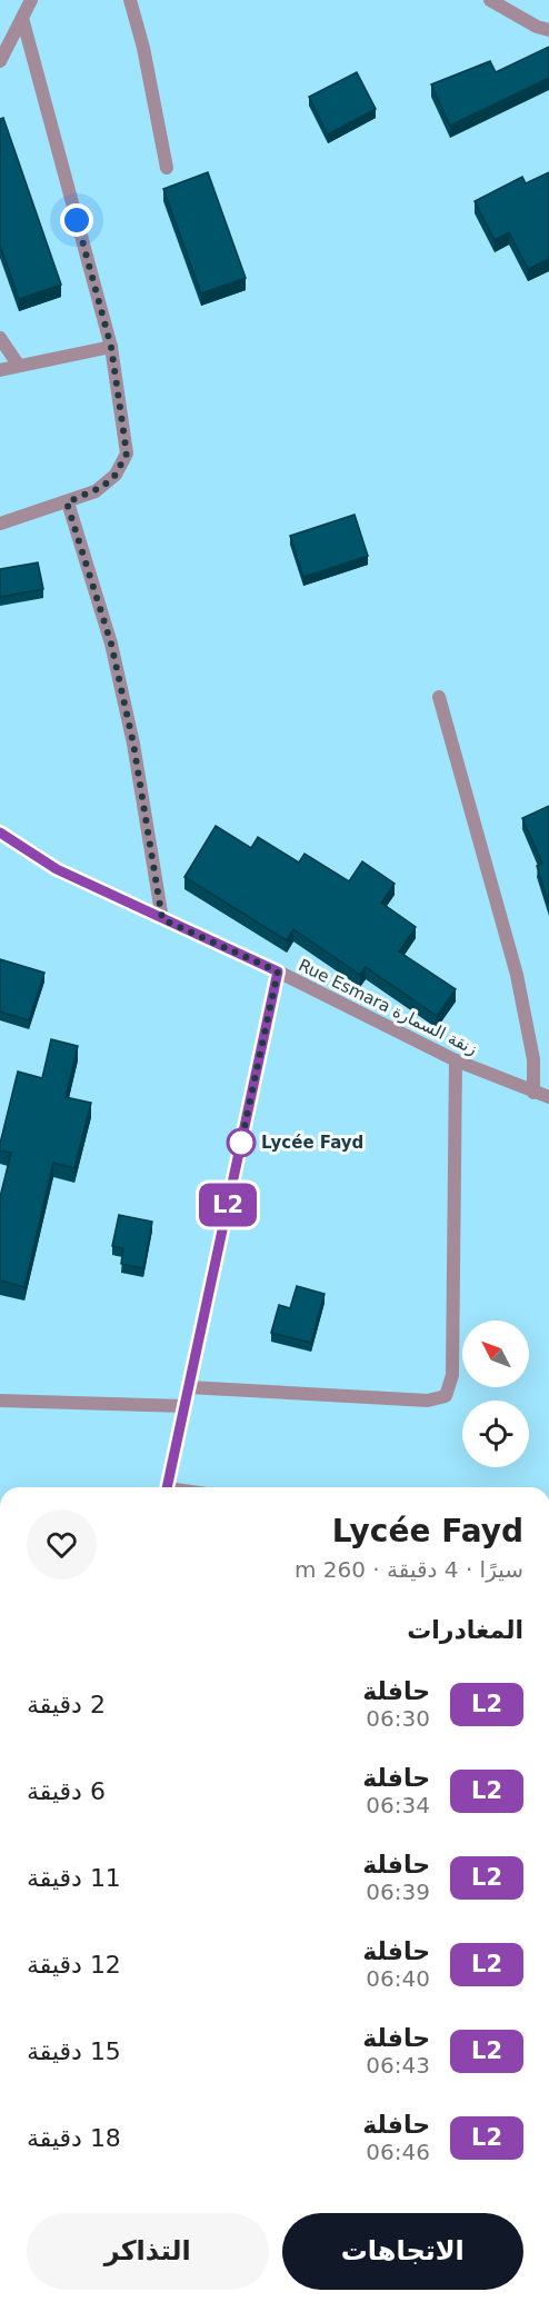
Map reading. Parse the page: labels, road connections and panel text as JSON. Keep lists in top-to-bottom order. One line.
{"streets":{"street":["Rue Esmara زنقة السمارة"]},"places":["Lycée Fayd"],"lines":["bus line L2"],"north":"top left","page":{"on_map":"L2","heading":[["Lycée Fayd","سيرًا · 4 دقيقة · 260 m"],"المغادرات"],"list":[{"mark":"L2","name":"حافلة","note":"06:30","value":"2 دقيقة"},{"mark":"L2","name":"حافلة","note":"06:34","value":"6 دقيقة"},{"mark":"L2","name":"حافلة","note":"06:39","value":"11 دقيقة"},{"mark":"L2","name":"حافلة","note":"06:40","value":"12 دقيقة"},{"mark":"L2","name":"حافلة","note":"06:43","value":"15 دقيقة"},{"mark":"L2","name":"حافلة","note":"06:46","value":"18 دقيقة"}],"buttons":["الاتجاهات","التذاكر"]}}
